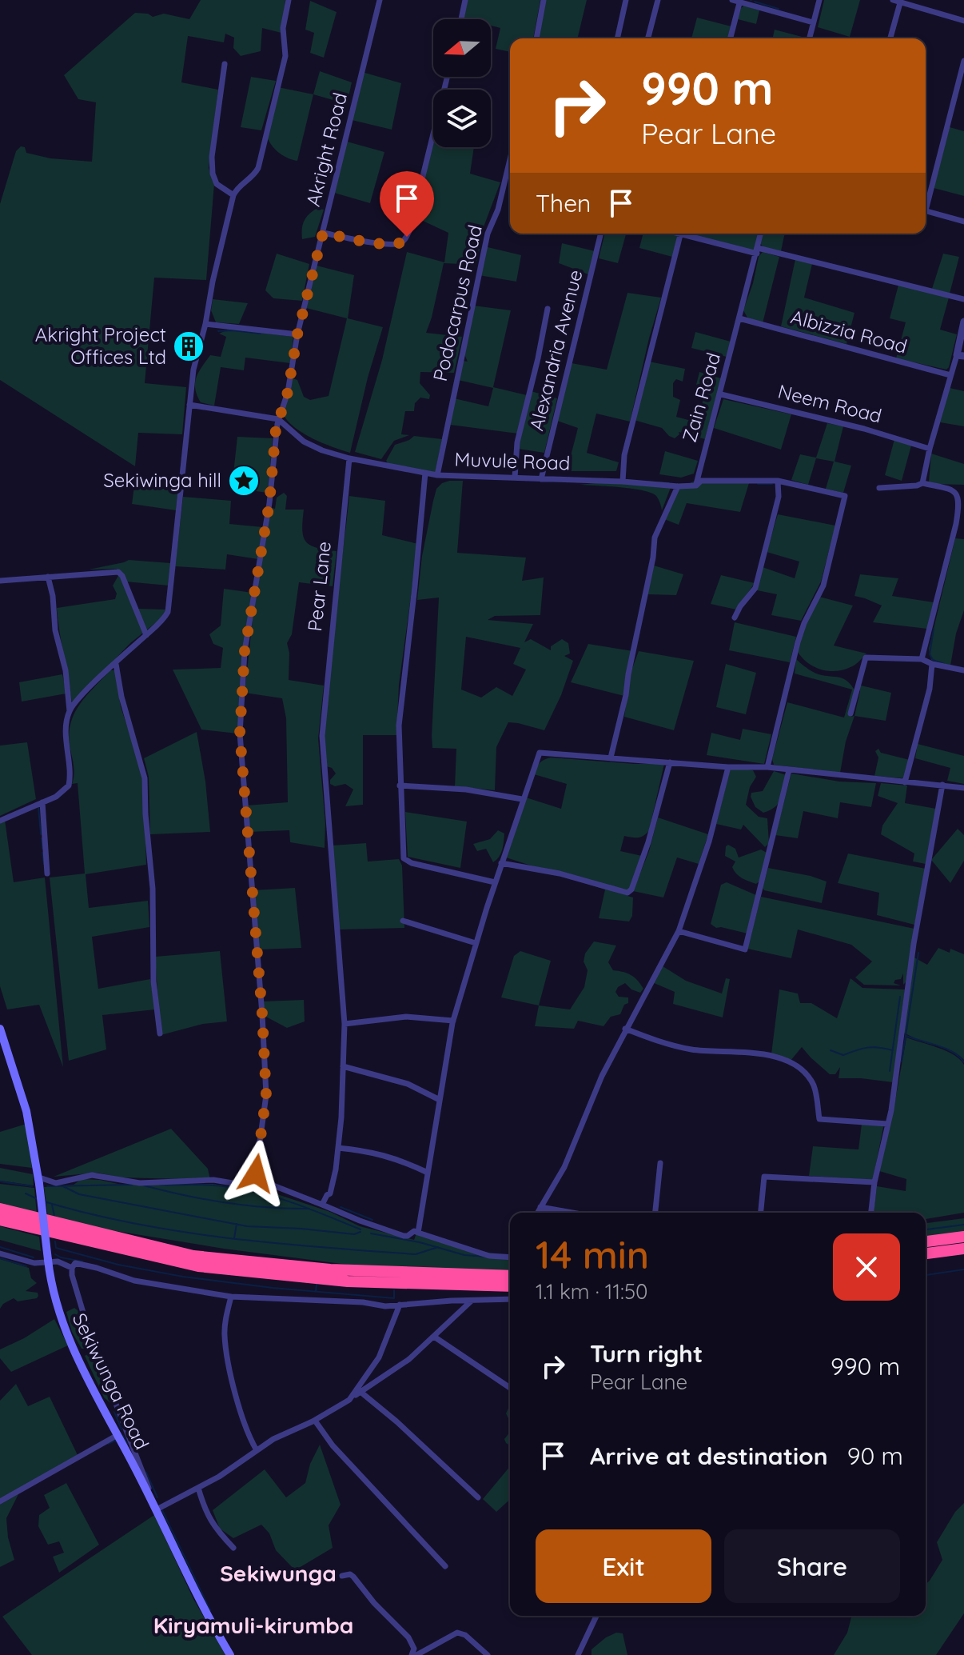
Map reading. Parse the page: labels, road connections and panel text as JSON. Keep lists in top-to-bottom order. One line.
{"streets":{"main road":["Sekiwunga Road"],"street":["Akright Road","Podocarpus Road","Albizzia Road","Alexandria Avenue","Zain Road","Neem Road","Muvule Road","Pear Lane"]},"crossings":[["Akright Road","Muvule Road"],["Podocarpus Road","Muvule Road"],["Albizzia Road","Zain Road"],["Alexandria Avenue","Muvule Road"],["Zain Road","Neem Road"],["Zain Road","Muvule Road"],["Muvule Road","Pear Lane"]],"districts":["Sekiwunga","Kiryamuli-kirumba"],"places":{"building":["Akright Project Offices Ltd"],"place":["Sekiwinga hill"]},"north":"left","page":{"turn":["990 m","Pear Lane"],"then":"Then","heading":["14 min","1.1 km · 11:50"],"list":[{"name":"Turn right","note":"Pear Lane","value":"990 m"},{"name":"Arrive at destination","value":"90 m"}],"buttons":["Exit","Share"]}}
